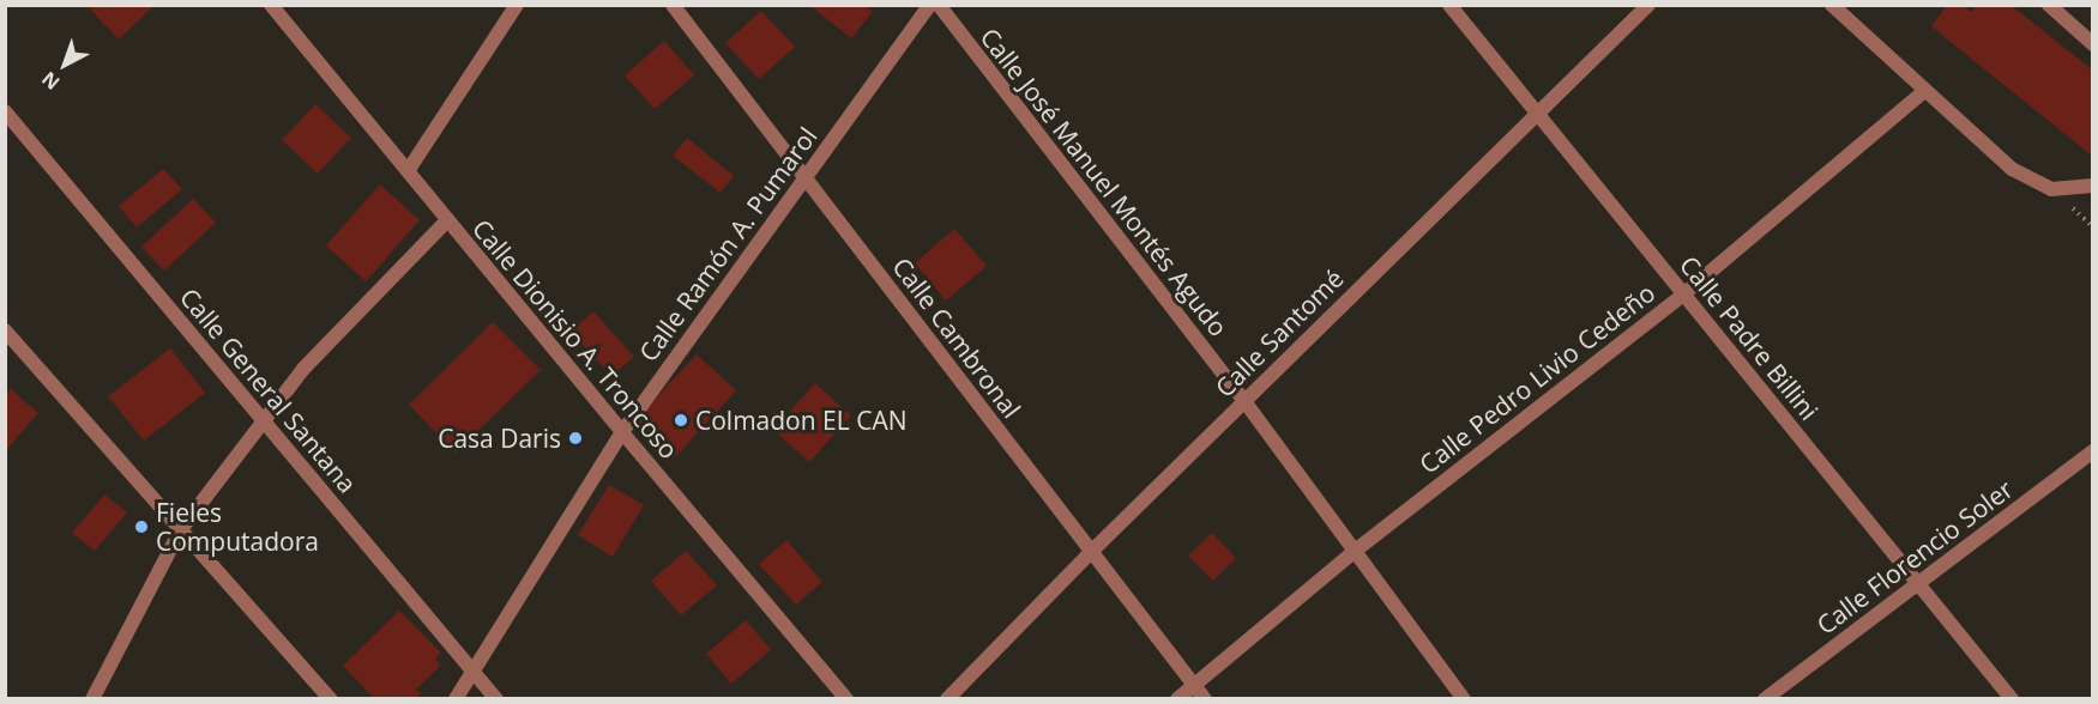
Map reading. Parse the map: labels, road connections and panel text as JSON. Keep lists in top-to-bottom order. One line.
{"streets":{"street":["Calle José Manuel Montés Agudo","Calle Ramón A. Pumarol","Calle Santomé","Calle Cambronal","Calle Padre Billini","Calle Dionisio A. Troncoso","Calle Pedro Livio Cedeño","Calle General Santana","Calle Florencio Soler"]},"crossings":[["Calle José Manuel Montés Agudo","Calle Santomé"],["Calle José Manuel Montés Agudo","Calle Pedro Livio Cedeño"],["Calle Ramón A. Pumarol","Calle Cambronal"],["Calle Ramón A. Pumarol","Calle Dionisio A. Troncoso"],["Calle Ramón A. Pumarol","Calle General Santana"],["Calle Santomé","Calle Cambronal"],["Calle Santomé","Calle Padre Billini"],["Calle Cambronal","Calle Pedro Livio Cedeño"],["Calle Padre Billini","Calle Pedro Livio Cedeño"],["Calle Padre Billini","Calle Florencio Soler"]],"places":["Colmadon EL CAN","Casa Daris","Fieles Computadora"],"north":"bottom left"}
